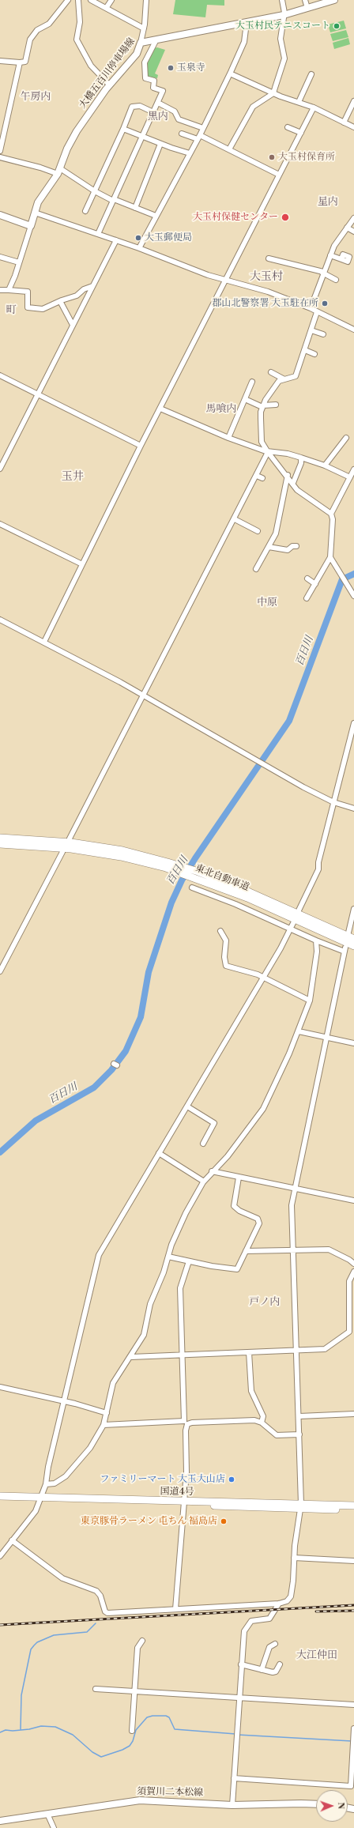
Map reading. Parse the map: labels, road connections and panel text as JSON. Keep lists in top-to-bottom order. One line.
{"streets":{"highway":["東北自動車道","国道4号"],"main road":["大橋五百川停車場線","須賀川二本松線"]},"districts":["午房内","黒内","星内","大玉村","町","馬喰内","玉井","中原","戸ノ内","大江仲田"],"water":["百日川"],"places":["大玉村民テニスコート","玉泉寺","大玉村保育所","大玉村保健センター","大玉郵便局","郡山北警察署 大玉駐在所","ファミリーマート 大玉大山店","東京豚骨ラーメン 屯ちん 福島店"],"north":"right"}
